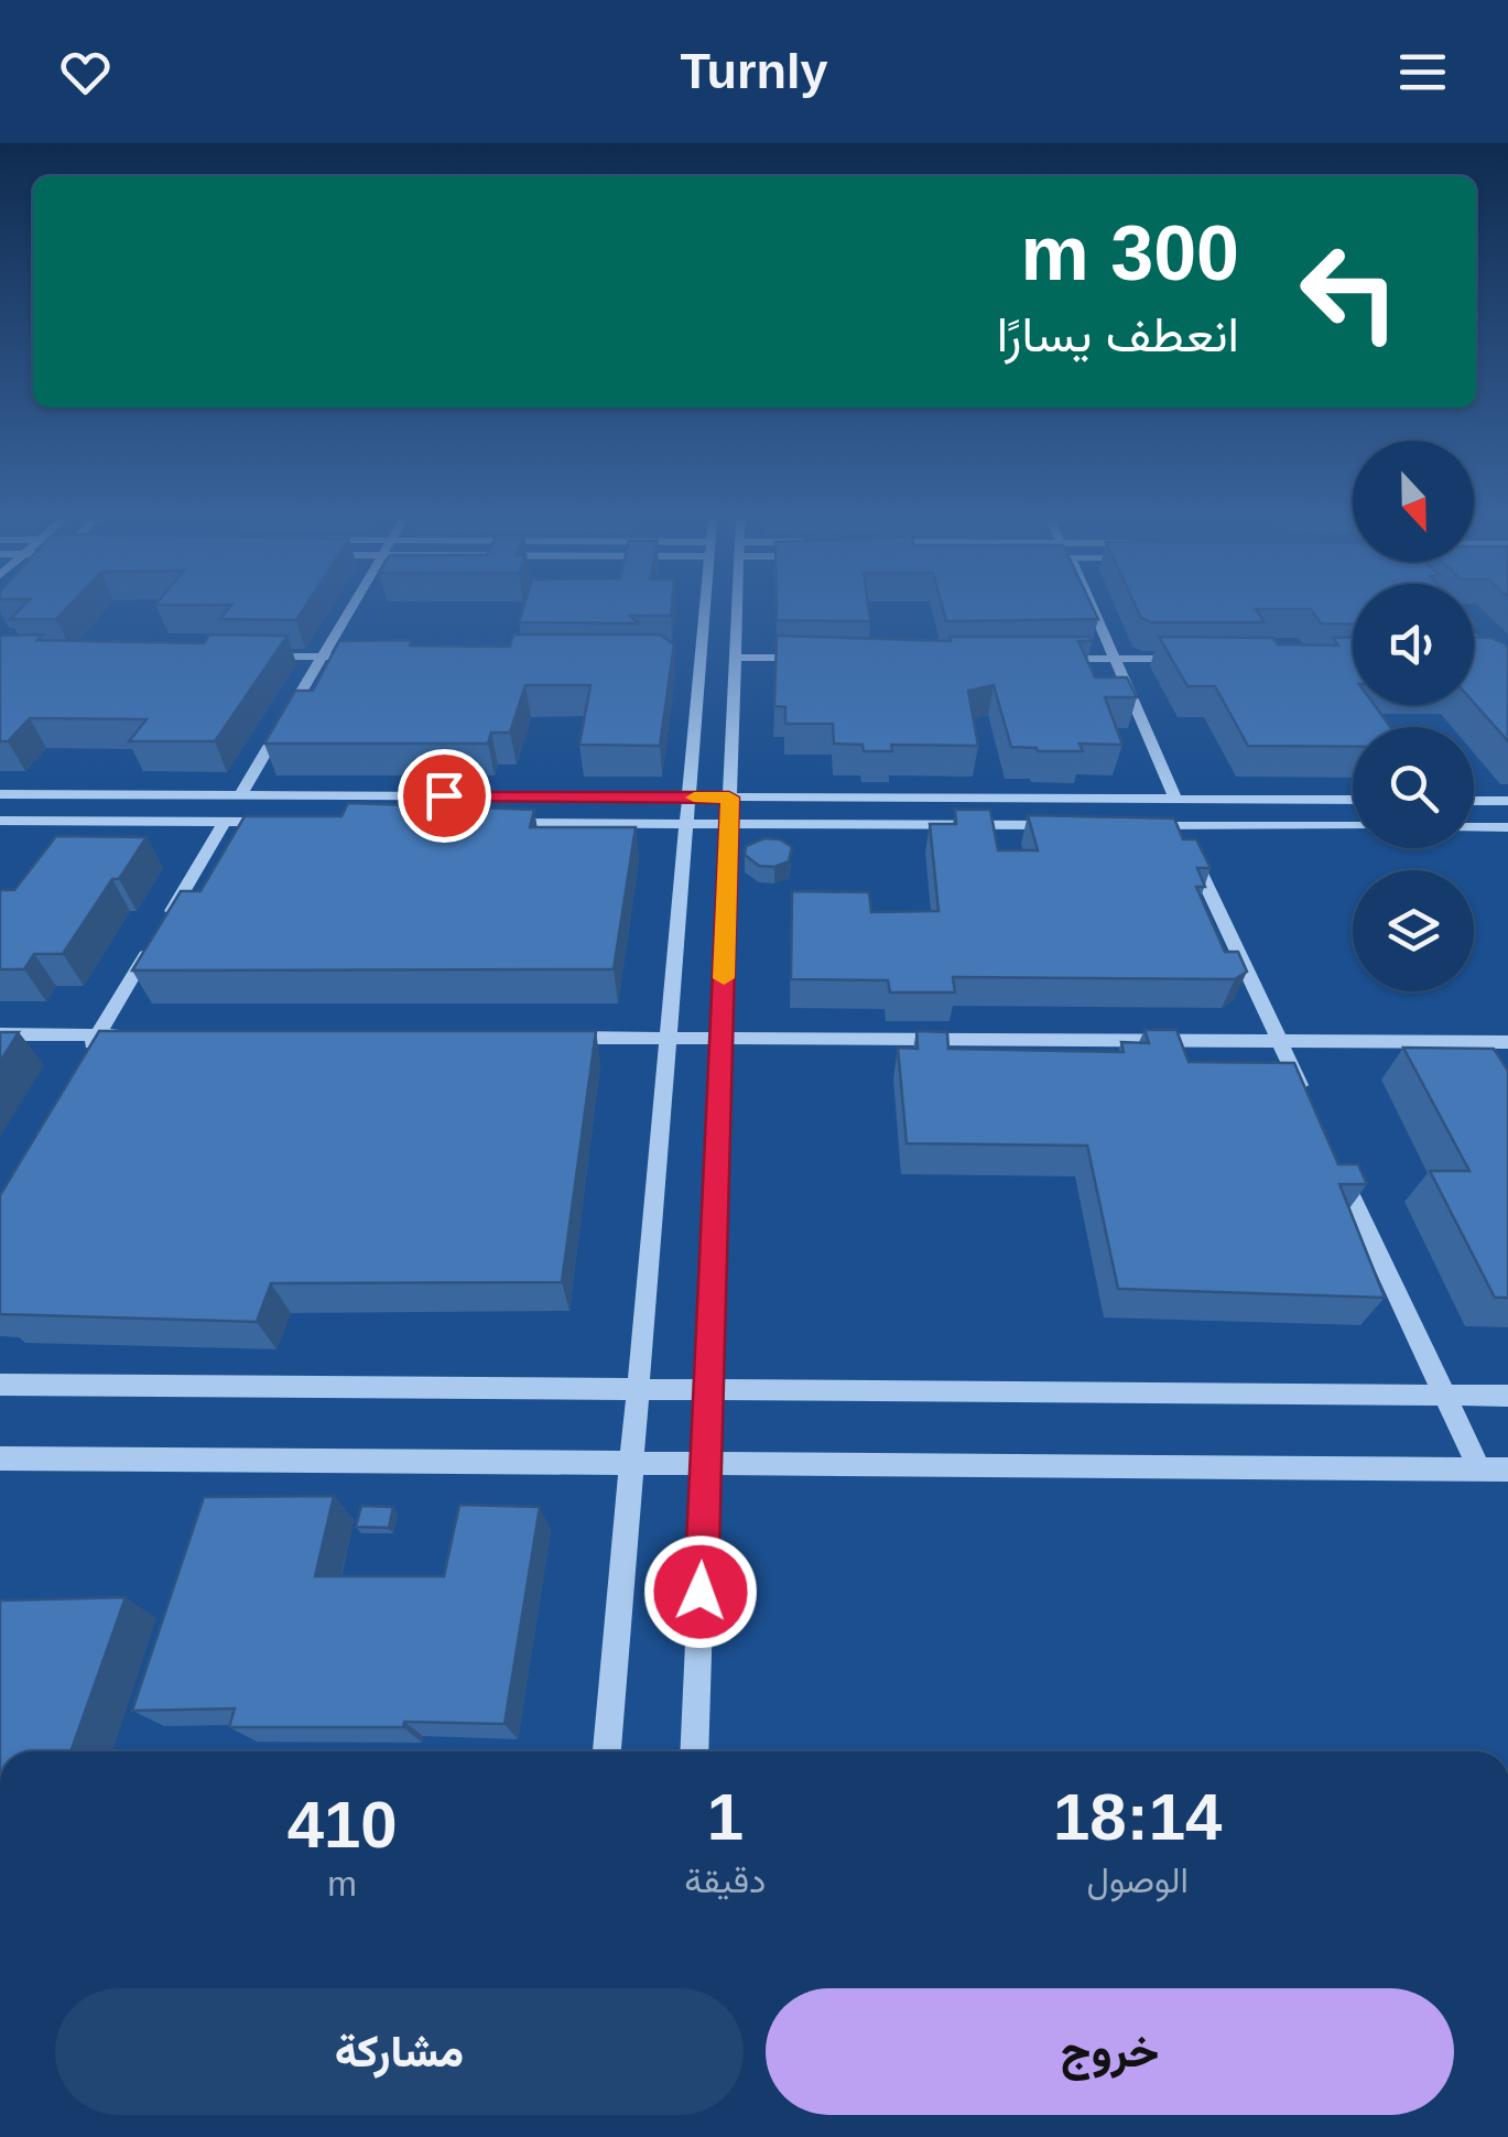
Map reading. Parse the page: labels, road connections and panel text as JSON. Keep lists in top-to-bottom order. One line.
{"north":"bottom","page":{"header":"Turnly","turn":["300 m","انعطف يسارًا"],"eta":["18:14","الوصول","1","دقيقة","410","m"],"buttons":["خروج","مشاركة"]}}
